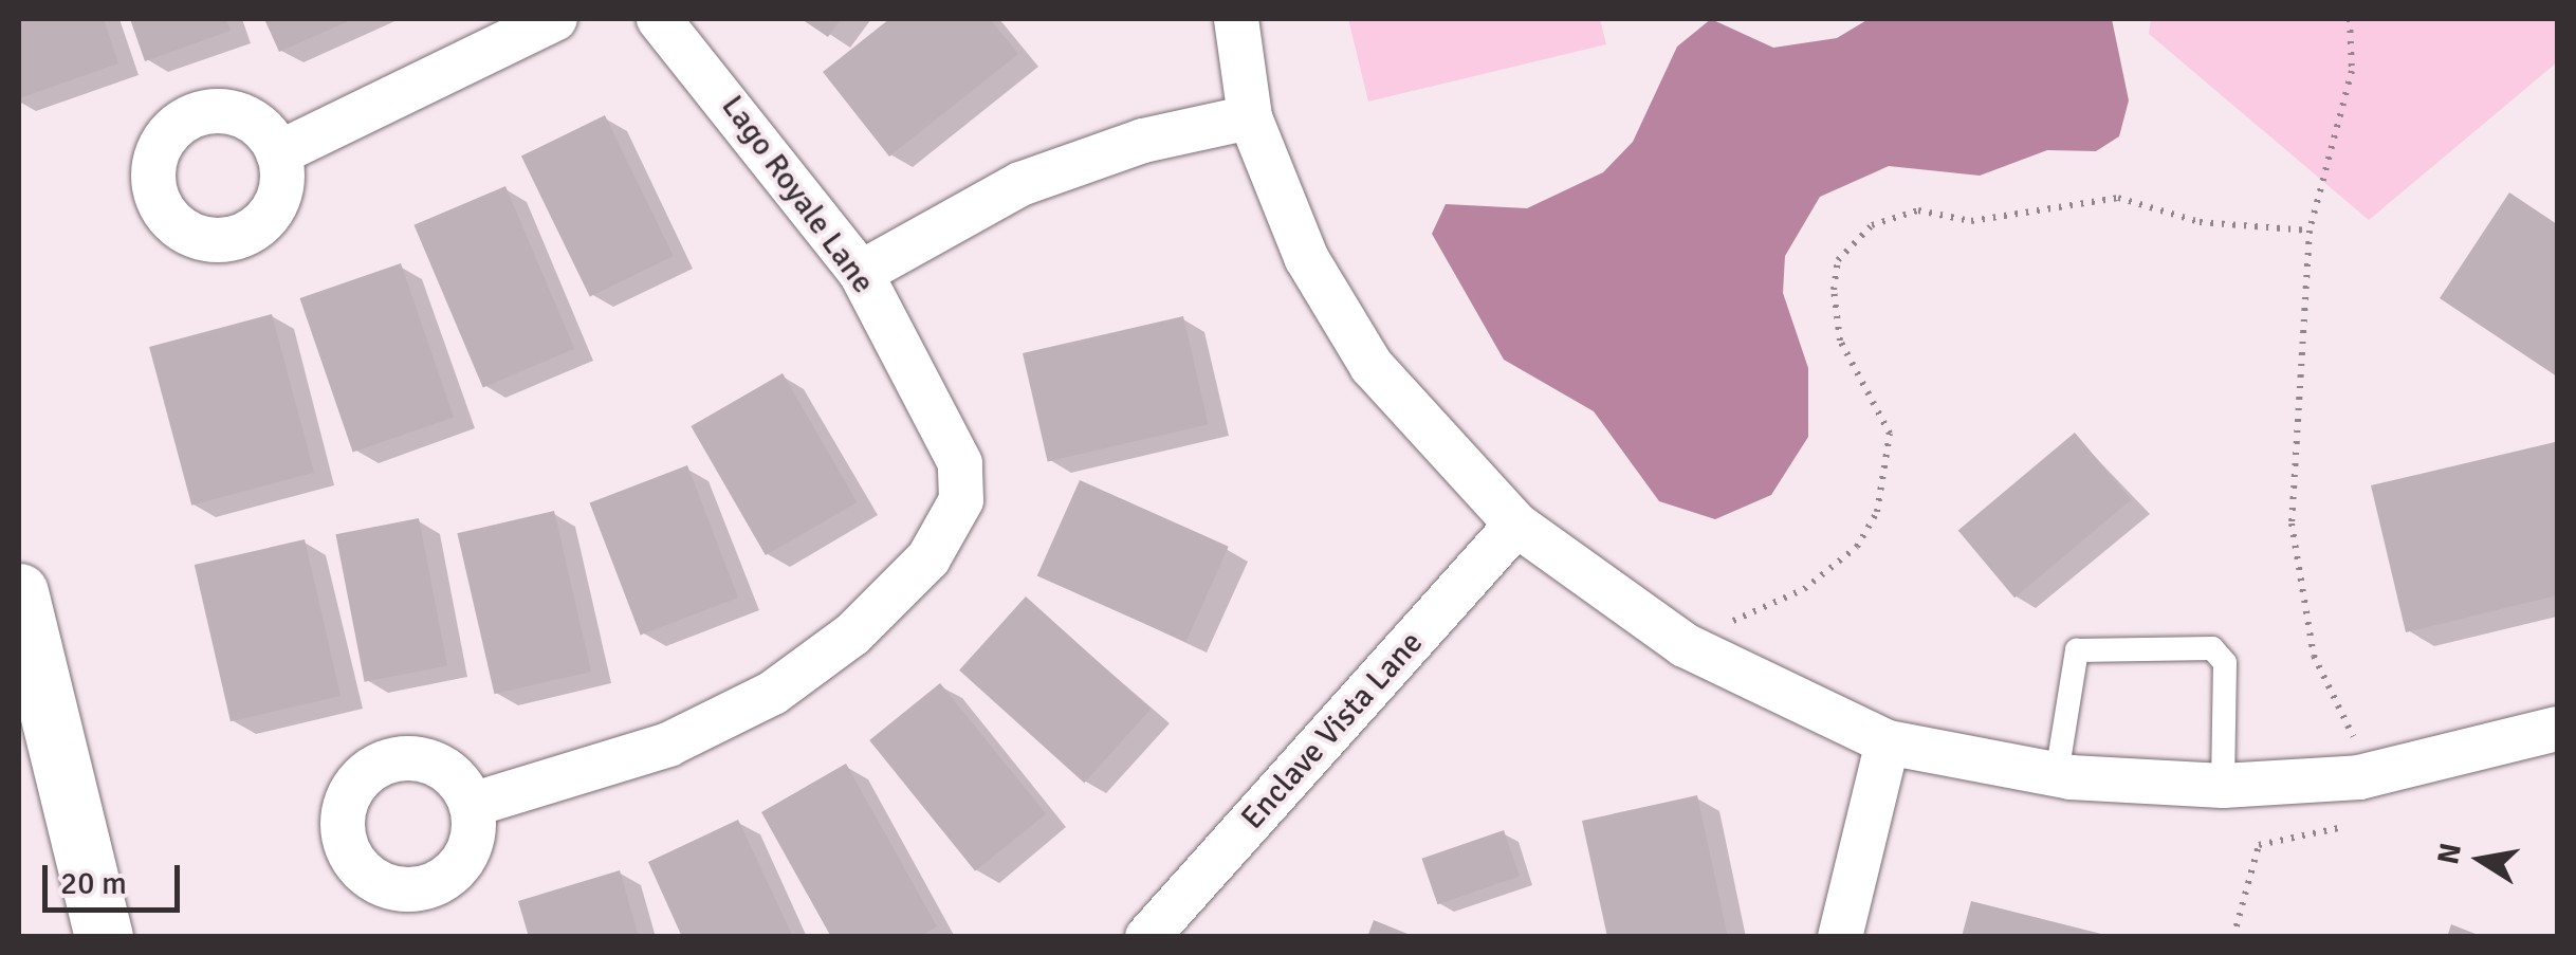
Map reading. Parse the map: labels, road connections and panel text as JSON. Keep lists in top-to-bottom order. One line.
{"streets":{"street":["Lago Royale Lane","Enclave Vista Lane"]},"scale_bar":"20 m","north":"left"}
